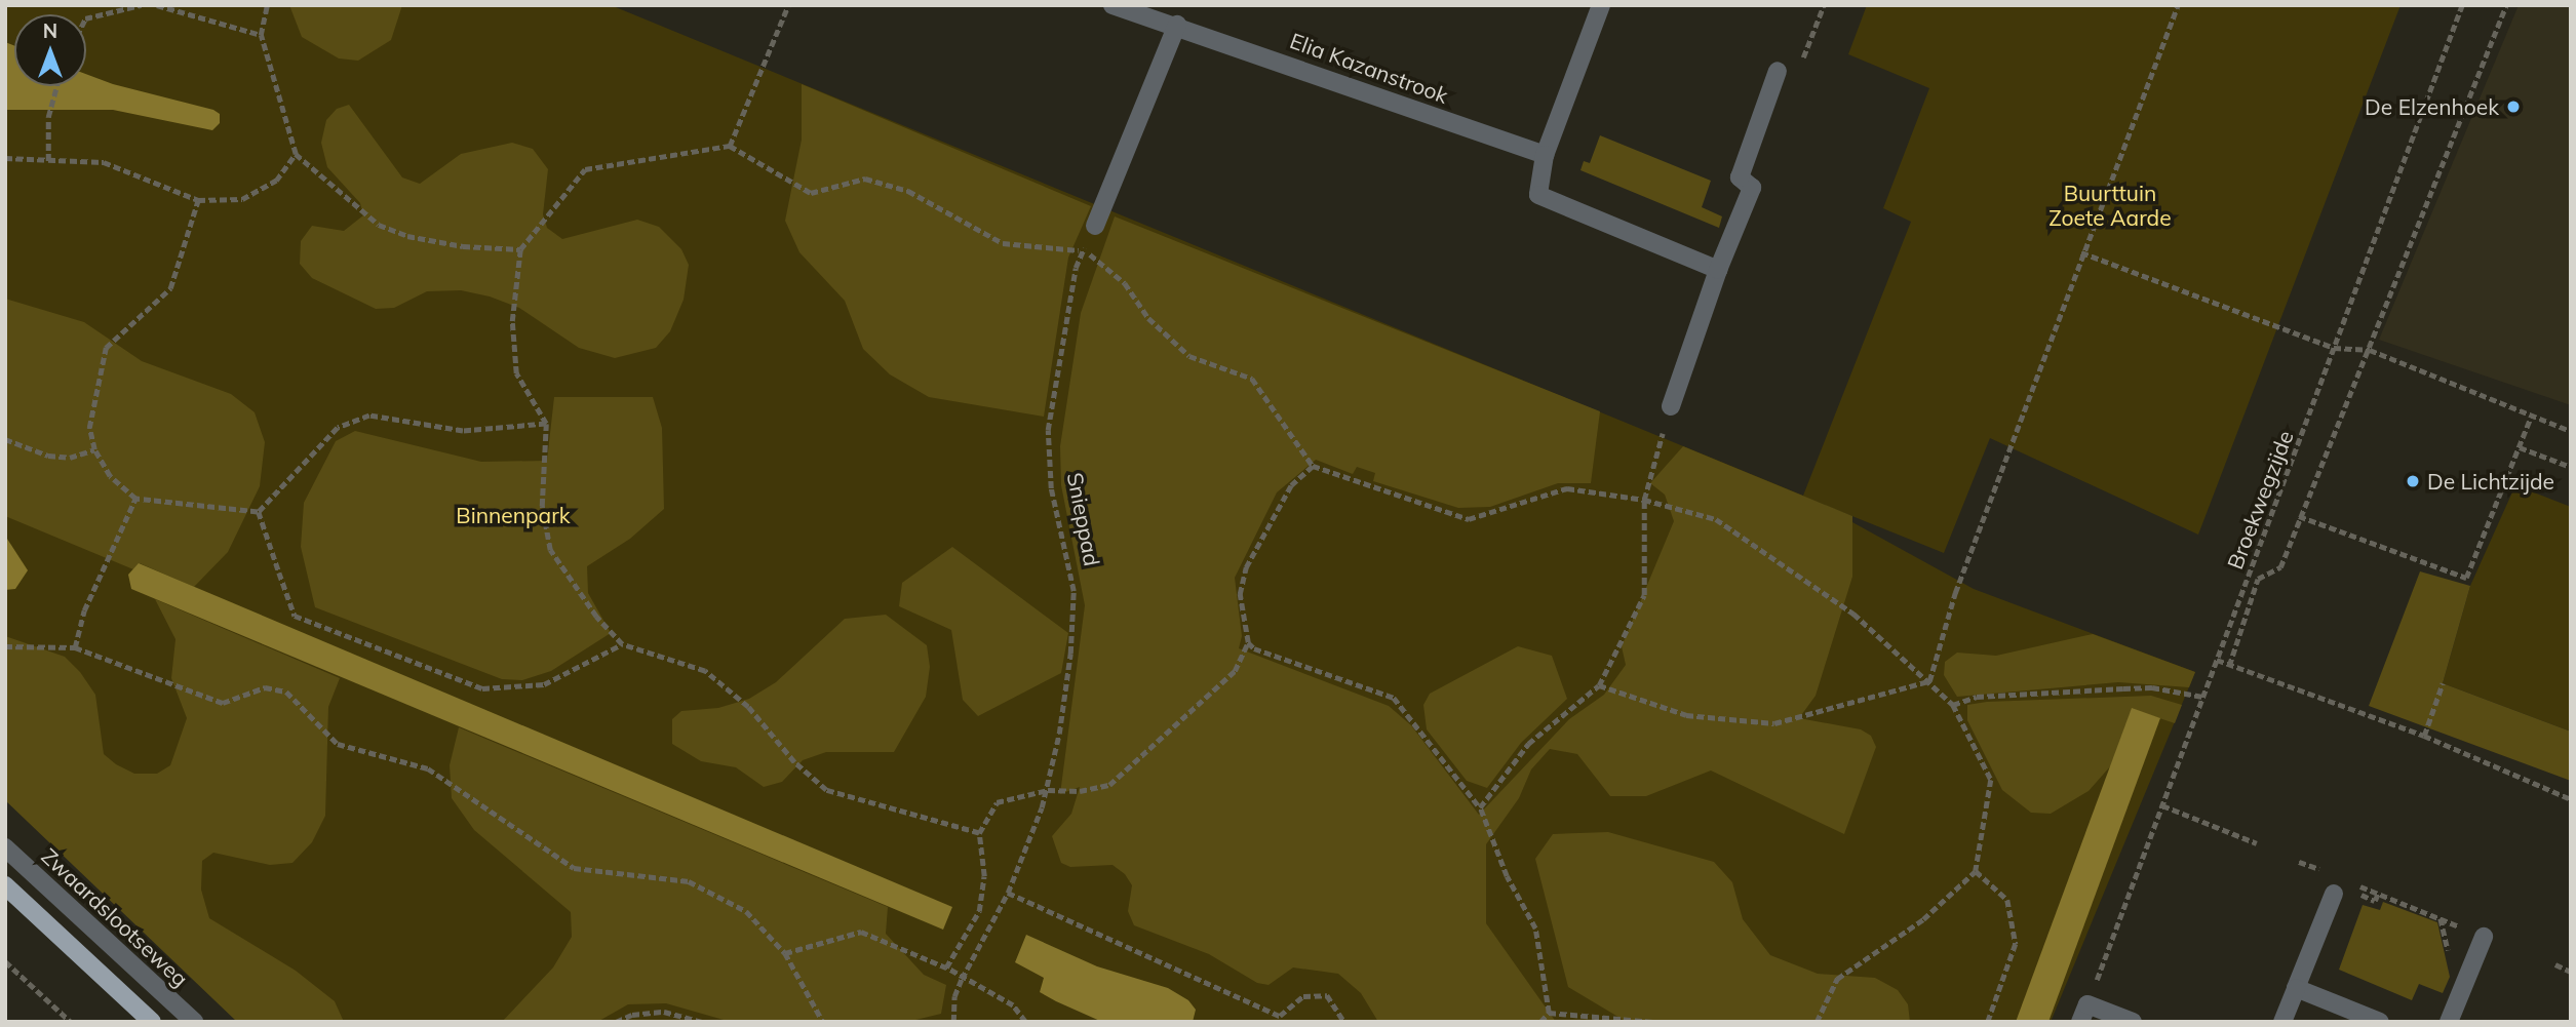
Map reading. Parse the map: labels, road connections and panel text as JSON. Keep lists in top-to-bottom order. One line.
{"streets":{"street":["Elia Kazanstrook","Zwaardslootseweg"],"path":["Broekwegzijde","Snieppad"]},"parks":["Buurttuin Zoete Aarde","Binnenpark"],"places":["De Elzenhoek","De Lichtzijde"],"north":"top"}
